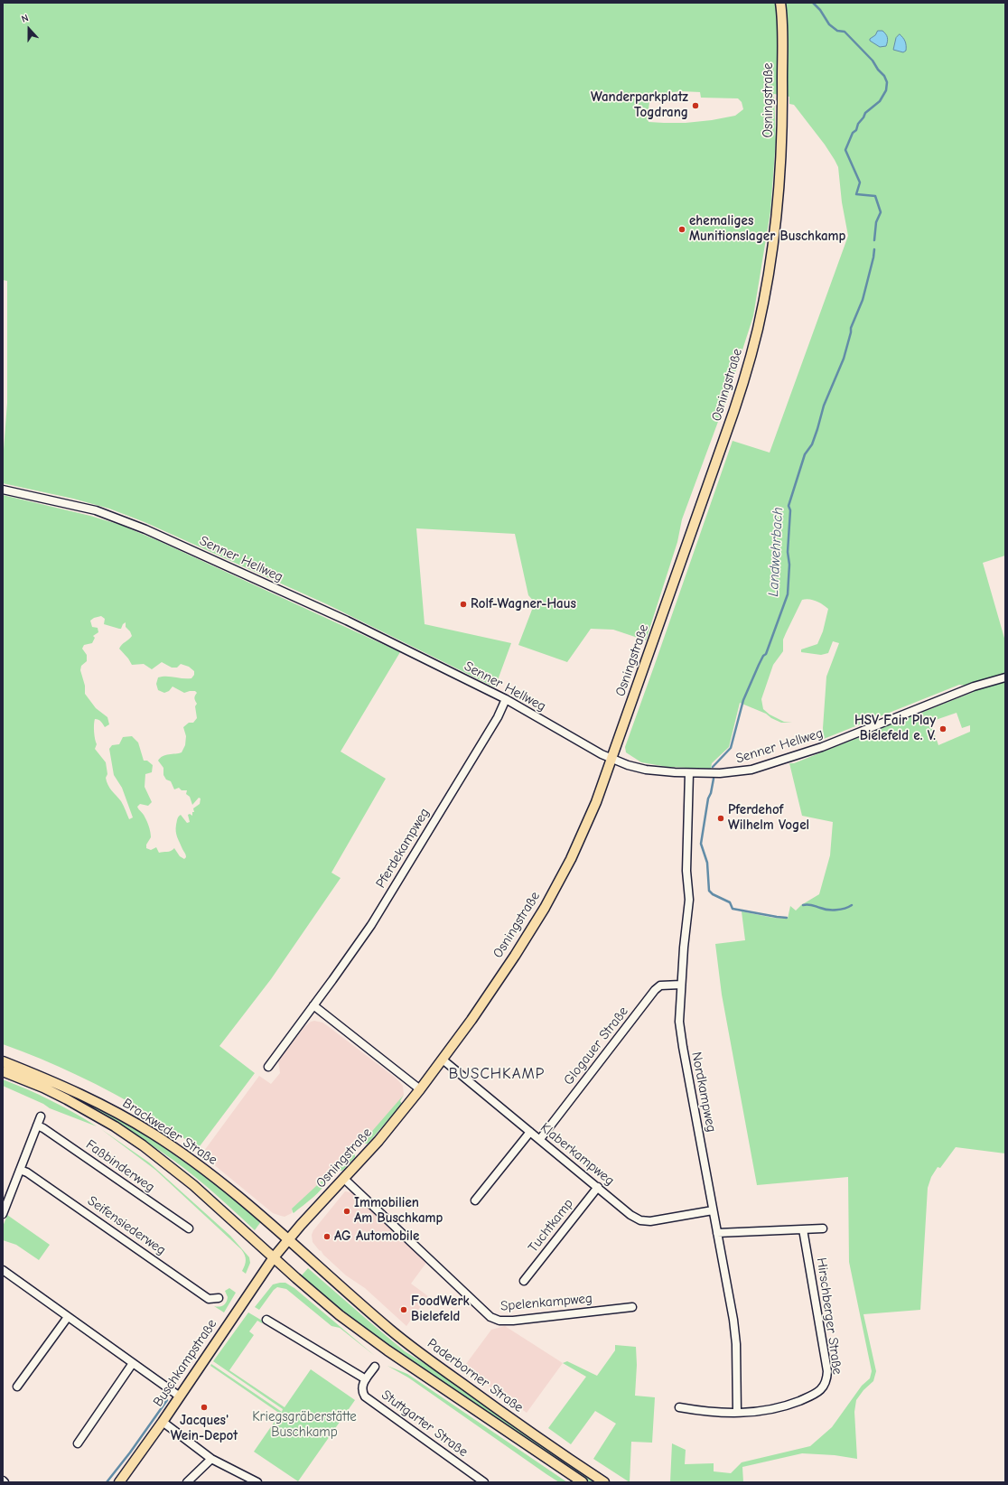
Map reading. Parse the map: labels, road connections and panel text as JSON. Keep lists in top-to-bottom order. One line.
{"streets":{"main road":["Osningstraße","Brackweder Straße","Buschkampstraße","Paderborner Straße"],"street":["Senner Hellweg","Pferdekampweg","Glogauer Straße","Nordkampweg","Klaberkampweg","Faßbinderweg","Seifensiederweg","Tuchtkamp","Spelenkampweg","Hirschberger Straße","Stuttgarter Straße"]},"crossings":[["Osningstraße","Senner Hellweg"],["Osningstraße","Brackweder Straße"],["Osningstraße","Klaberkampweg"],["Osningstraße","Spelenkampweg"],["Osningstraße","Buschkampstraße"],["Osningstraße","Paderborner Straße"],["Senner Hellweg","Pferdekampweg"],["Senner Hellweg","Nordkampweg"],["Glogauer Straße","Nordkampweg"],["Glogauer Straße","Klaberkampweg"],["Nordkampweg","Klaberkampweg"],["Nordkampweg","Hirschberger Straße"],["Brackweder Straße","Buschkampstraße"],["Brackweder Straße","Paderborner Straße"],["Klaberkampweg","Tuchtkamp"],["Buschkampstraße","Paderborner Straße"]],"districts":["BUSCHKAMP"],"water":["Landwehrbach"],"parks":["Kriegsgräberstätte Buschkamp"],"places":["Wanderparkplatz Togdrang","ehemaliges Munitionslager Buschkamp","Rolf-Wagner-Haus","HSV Fair Play Bielefeld e. V.","Pferdehof Wilhelm Vogel","Immobilien Am Buschkamp","AG Automobile","FoodWerk Bielefeld","Jacques' Wein-Depot"],"north":"top"}
